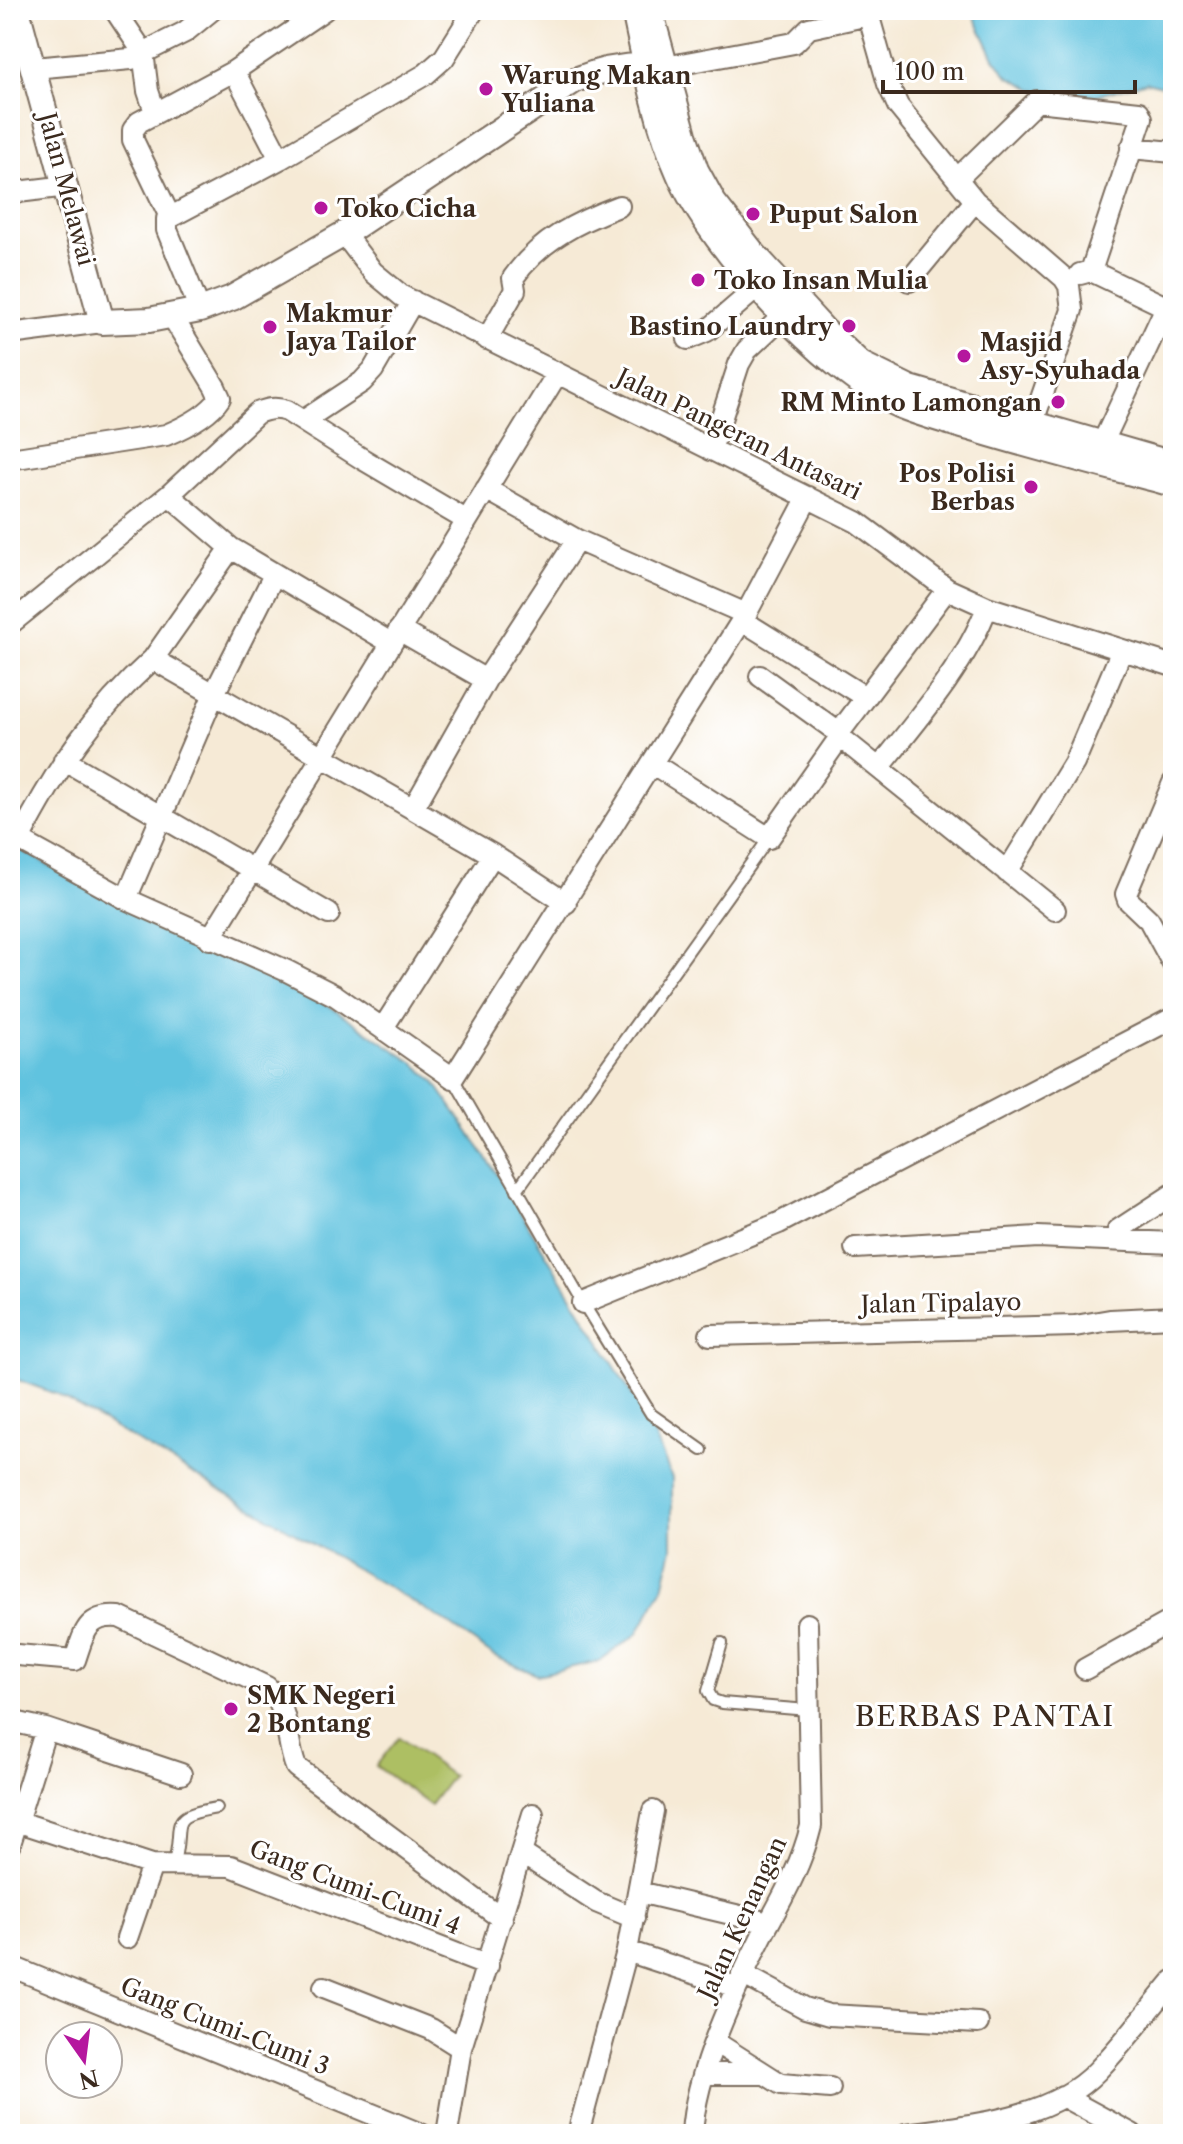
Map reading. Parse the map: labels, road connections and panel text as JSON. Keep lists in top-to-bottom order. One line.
{"streets":{"street":["Jalan Melawai","Jalan Pangeran Antasari","Jalan Tipalayo","Gang Cumi-Cumi 4","Jalan Kenangan","Gang Cumi-Cumi 3"]},"districts":["BERBAS PANTAI"],"places":["Warung Makan Yuliana","Toko Cicha","Puput Salon","Toko Insan Mulia","Bastino Laundry","Makmur Jaya Tailor","Masjid Asy-Syuhada","RM Minto Lamongan","Pos Polisi Berbas","SMK Negeri 2 Bontang"],"scale_bar":"100 m","north":"bottom"}
